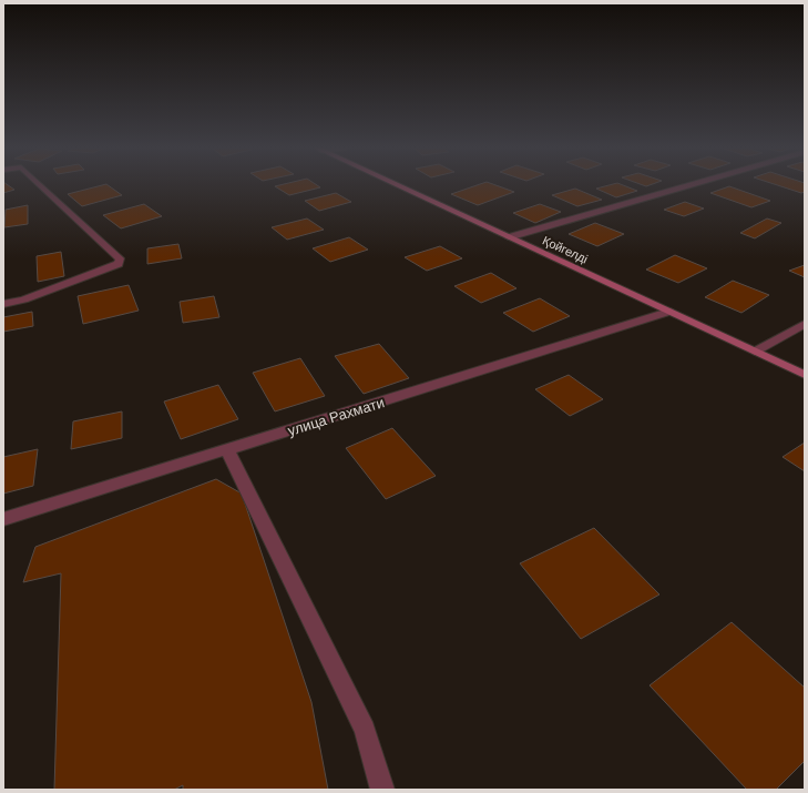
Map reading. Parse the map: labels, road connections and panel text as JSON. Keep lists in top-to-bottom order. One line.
{"streets":{"street":["Қойгелді","улица Рахмати"]},"crossings":[["Қойгелді","улица Рахмати"]]}
